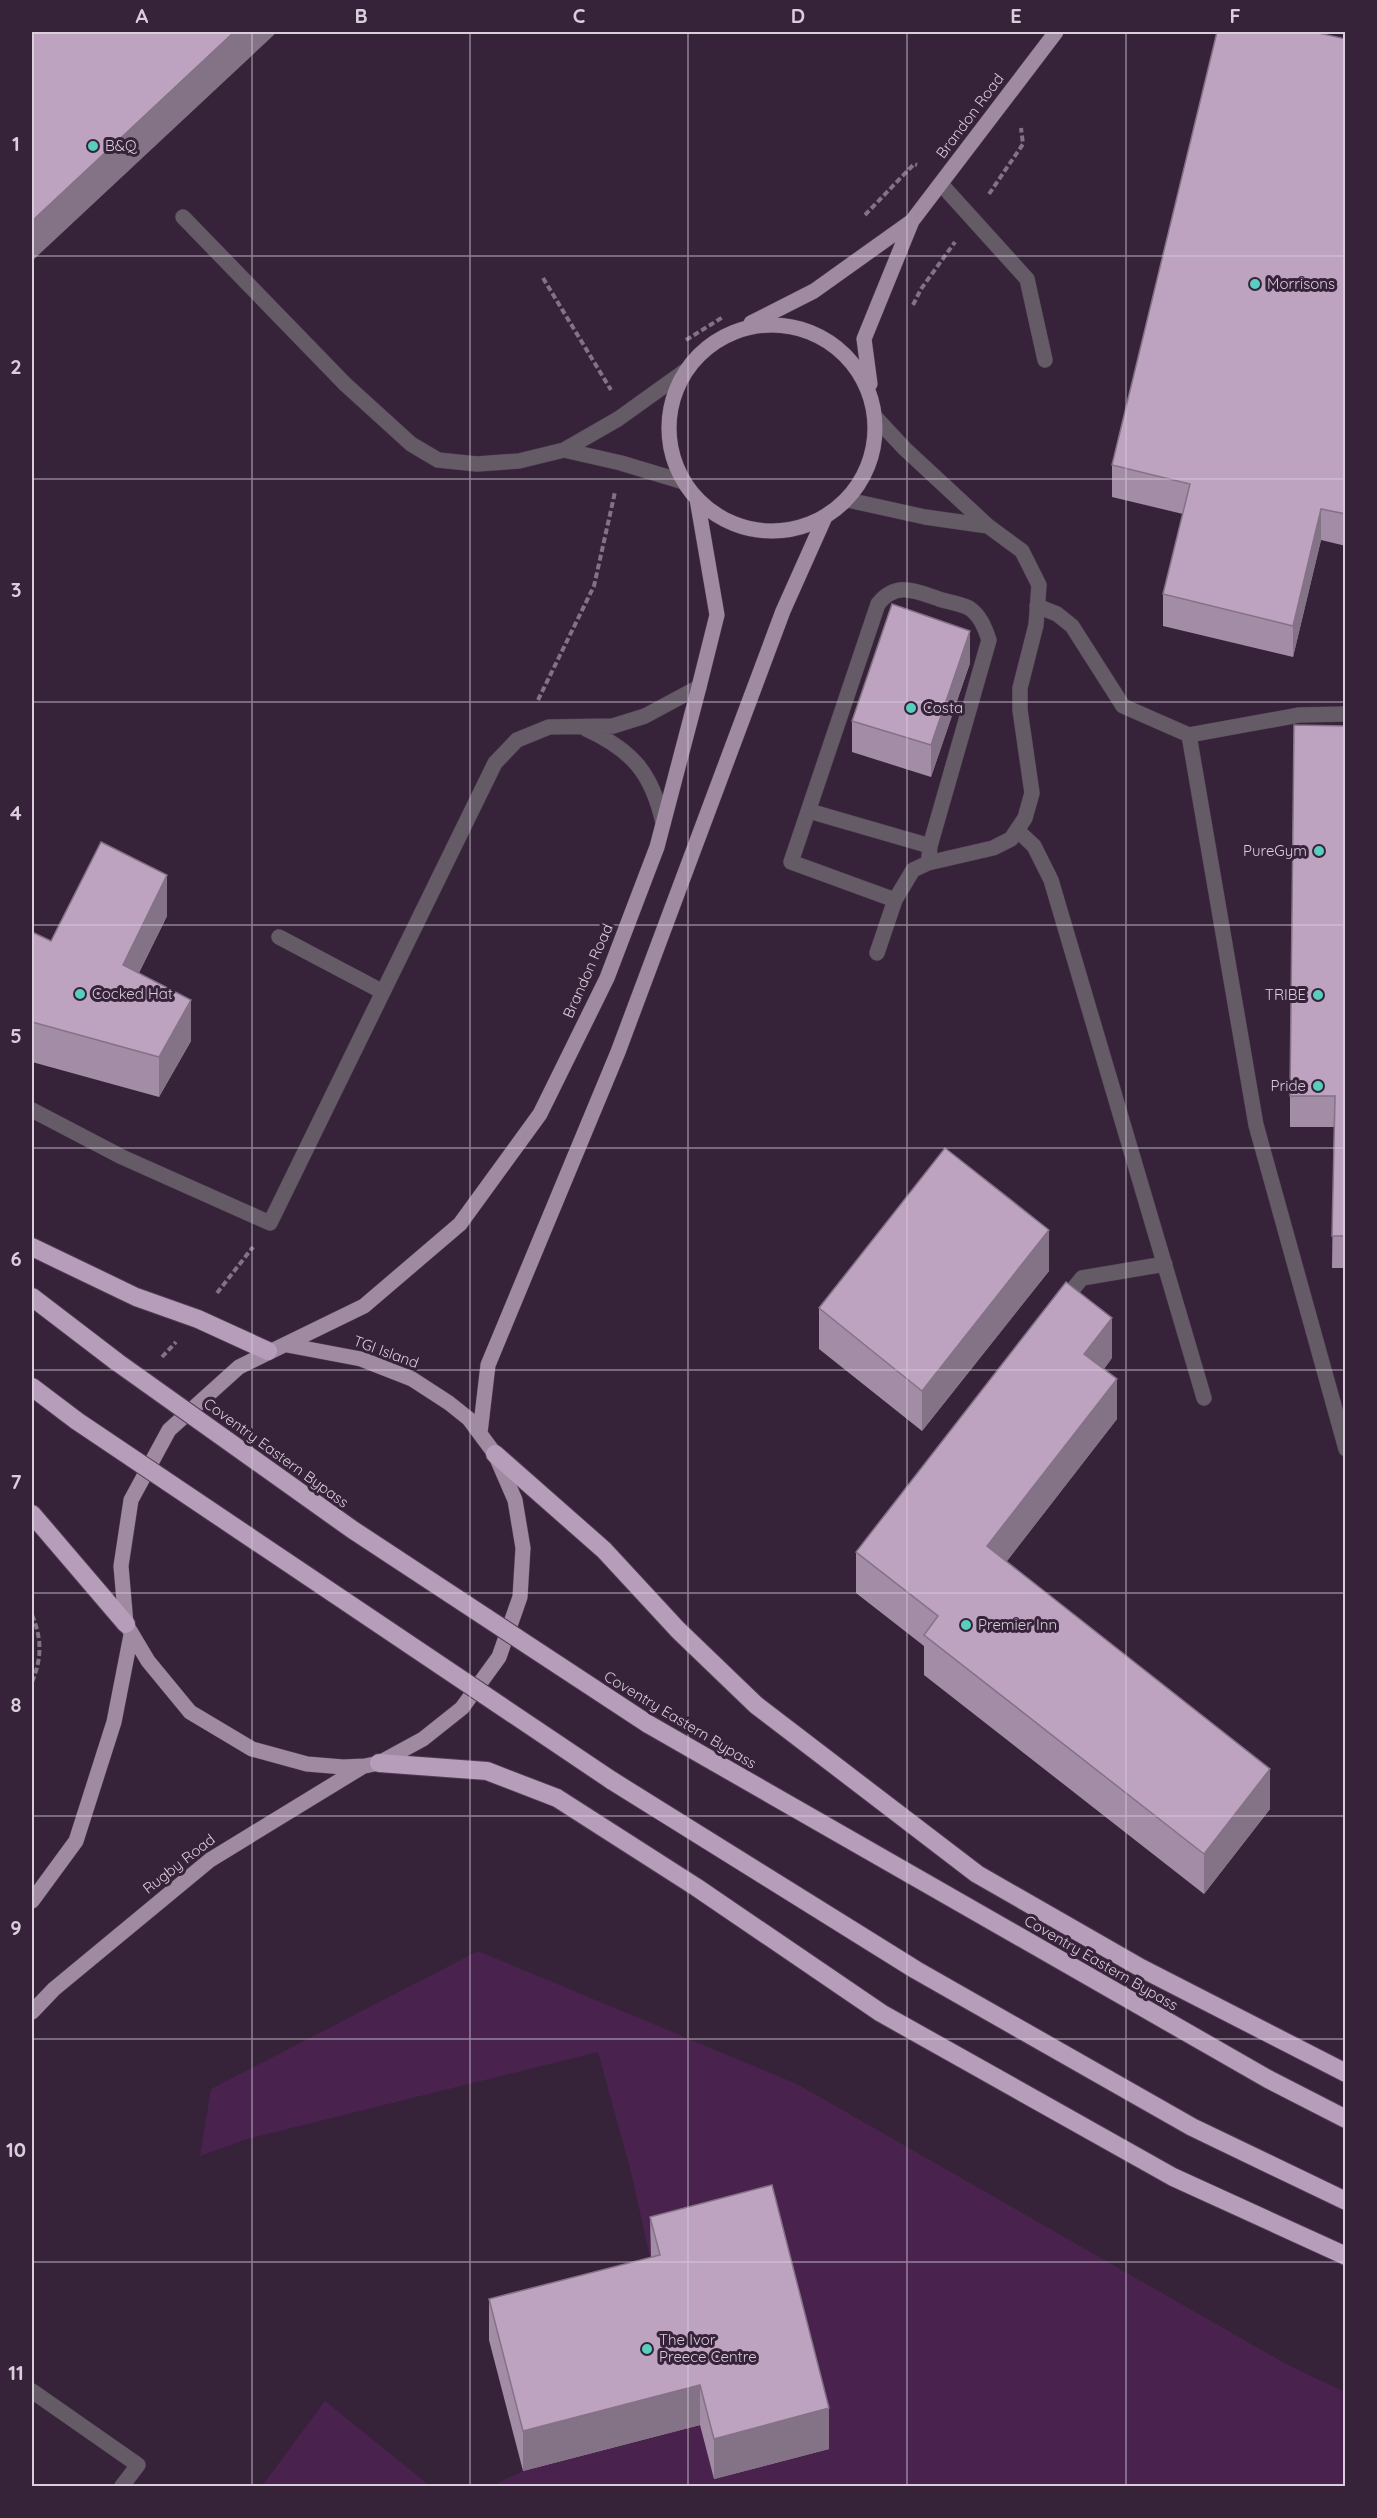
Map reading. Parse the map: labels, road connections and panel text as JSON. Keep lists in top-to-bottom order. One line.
{"streets":{"highway":["Coventry Eastern Bypass"],"main road":["Brandon Road","TGI Island","Rugby Road"]},"crossings":[["Brandon Road","TGI Island"],["TGI Island","Rugby Road"]],"places":["B&Q","Morrisons","Costa","PureGym","Cocked Hat","TRIBE","Pride","Premier Inn","The Ivor Preece Centre"],"grid":{"columns":["A","B","C","D","E","F"],"rows":["1","2","3","4","5","6","7","8","9","10","11"]}}
